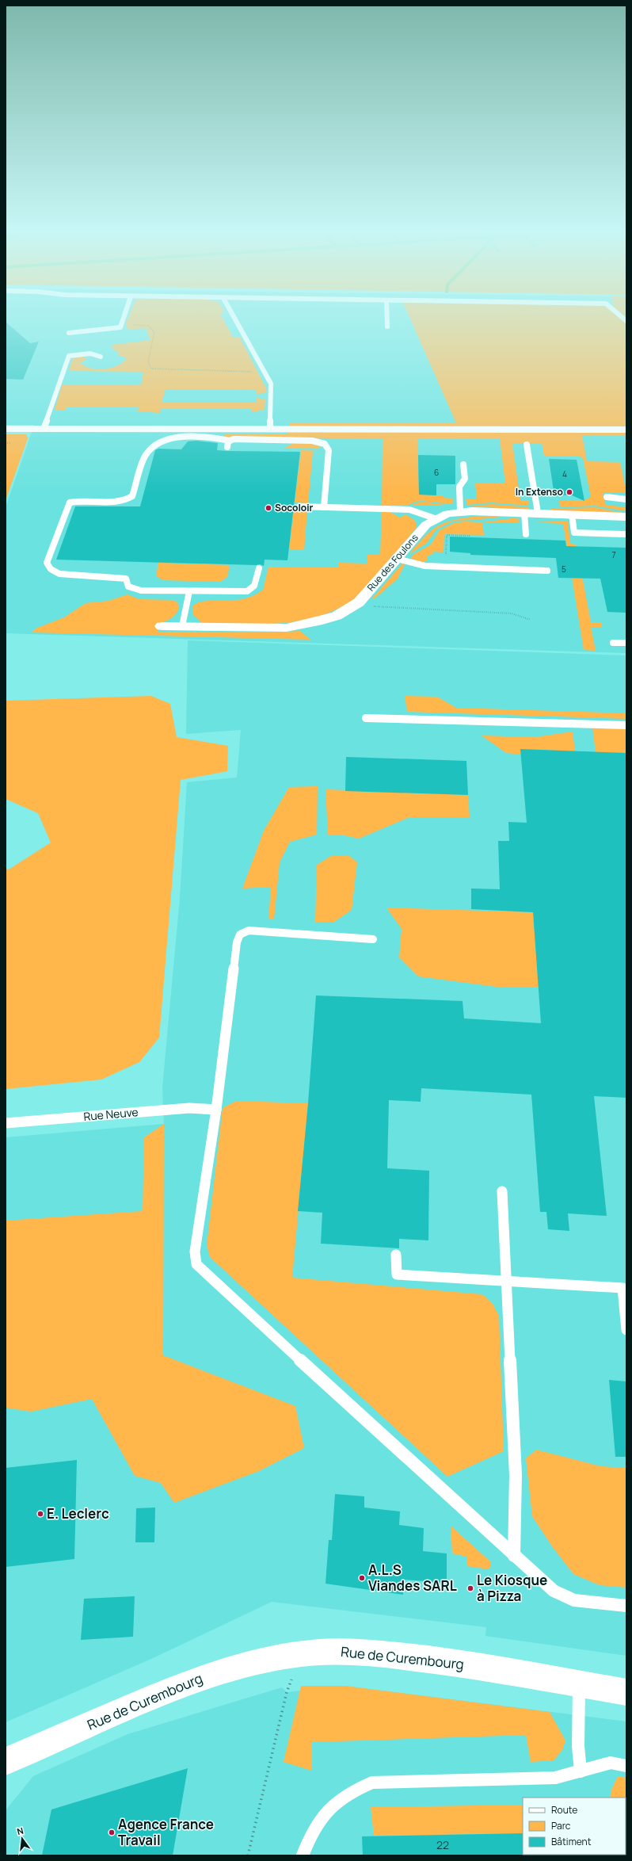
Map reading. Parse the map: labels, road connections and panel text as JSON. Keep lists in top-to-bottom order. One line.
{"streets":{"street":["Rue des Foulons","Rue de Curembourg"],"lane":["Rue Neuve"]},"places":["In Extenso","Socoloir","E. Leclerc","A.L.S Viandes SARL","Le Kiosque à Pizza","Agence France Travail"],"house_numbers":["6","4","7","5","22"],"legend":["Route","Parc","Bâtiment"],"north":"top"}
